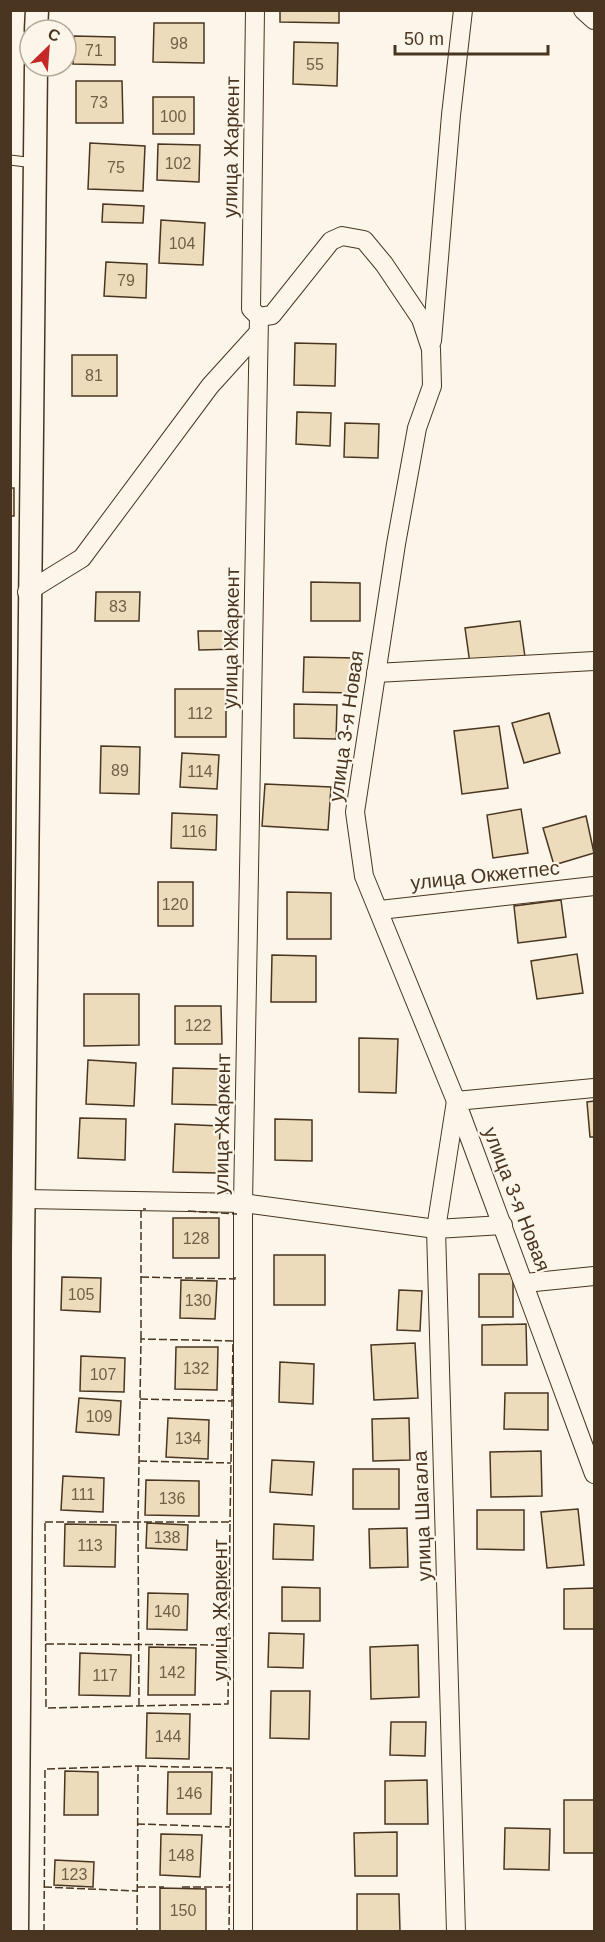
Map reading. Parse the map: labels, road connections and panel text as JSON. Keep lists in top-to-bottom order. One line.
{"streets":{"street":["улица Жаркент","улица 3-я Новая","улица Окжетпес","улица Шагала"]},"crossings":[["улица Жаркент","улица 3-я Новая"],["улица 3-я Новая","улица Окжетпес"],["улица 3-я Новая","улица Шагала"]],"house_numbers":["98","71","55","73","100","102","75","104","79","81","83","112","89","114","116","120","122","128","105","130","132","107","109","134","111","136","138","113","140","142","117","144","146","148","123","150"],"scale_bar":"50 m","north":"top right"}
